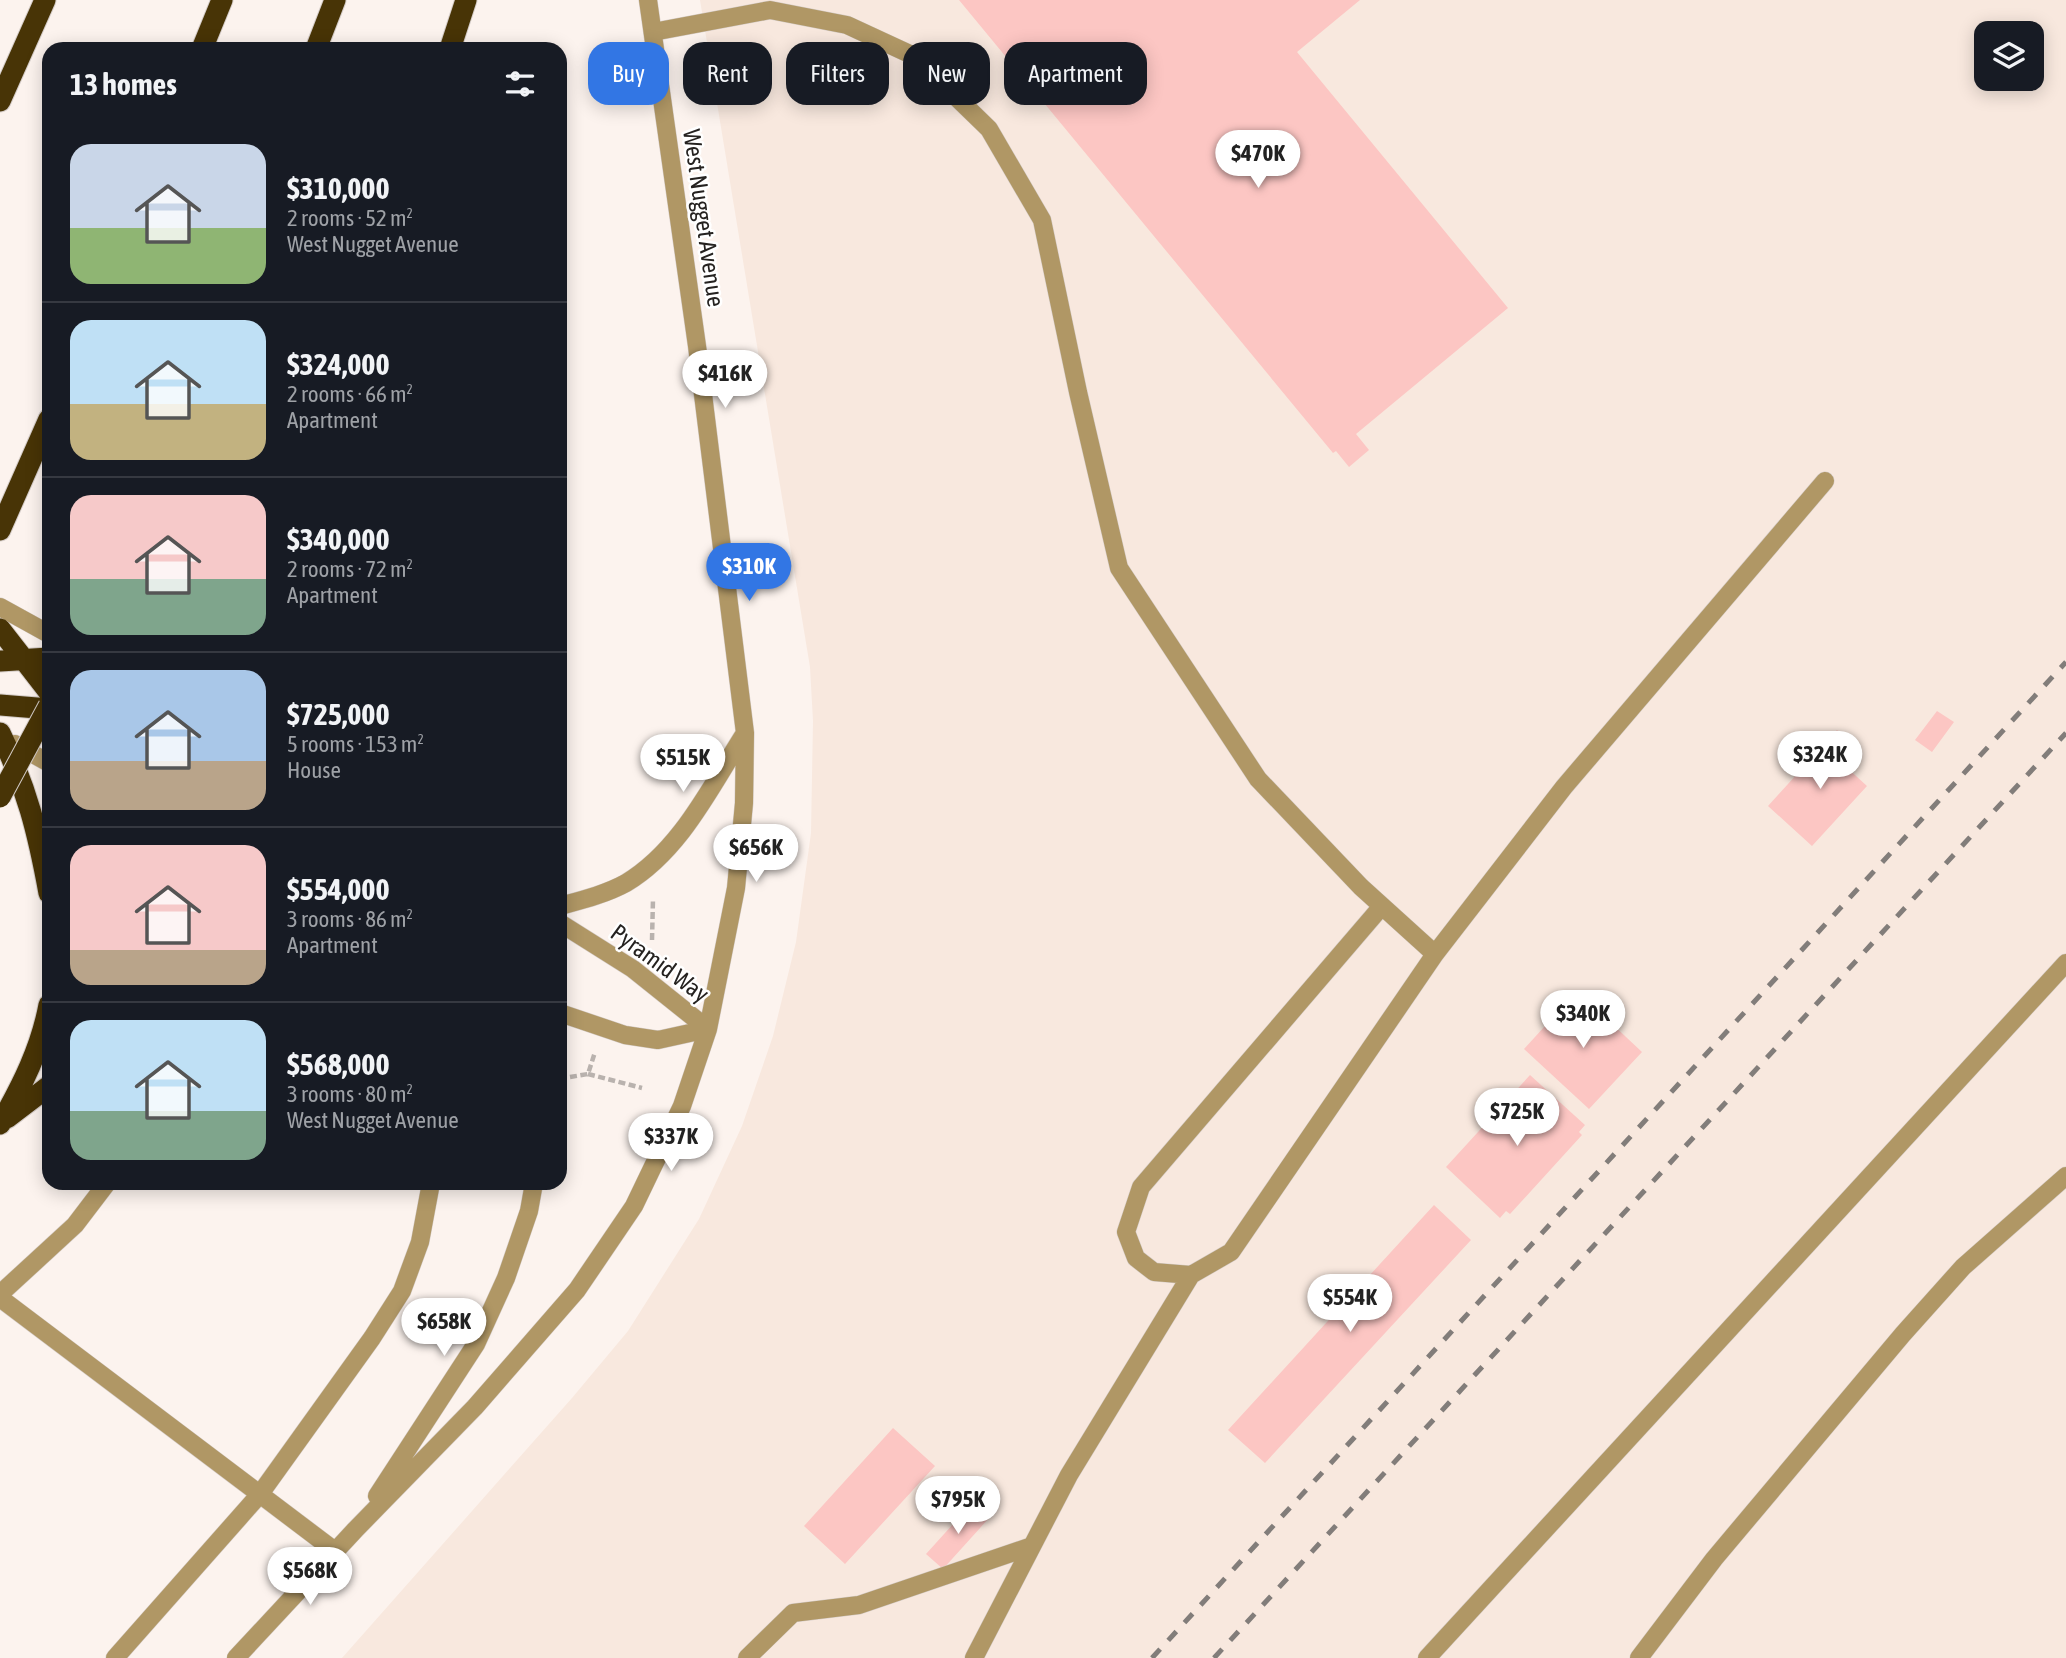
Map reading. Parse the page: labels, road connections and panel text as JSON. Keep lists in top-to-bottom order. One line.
{"streets":{"street":["West Nugget Avenue","Pyramid Way"]},"crossings":[["West Nugget Avenue","Pyramid Way"]],"page":{"chip":["Buy","Rent","Filters","New","Apartment"],"heading":"13 homes","list":[{"name":"$310,000","note":"2 rooms · 52 m² · West Nugget Avenue"},{"name":"$324,000","note":"2 rooms · 66 m² · Apartment"},{"name":"$340,000","note":"2 rooms · 72 m² · Apartment"},{"name":"$725,000","note":"5 rooms · 153 m² · House"},{"name":"$554,000","note":"3 rooms · 86 m² · Apartment"},{"name":"$568,000","note":"3 rooms · 80 m² · West Nugget Avenue"}],"price":["$470K","$416K","$310K","$324K","$515K","$656K","$340K","$725K","$337K","$554K","$658K","$795K","$568K"]}}
